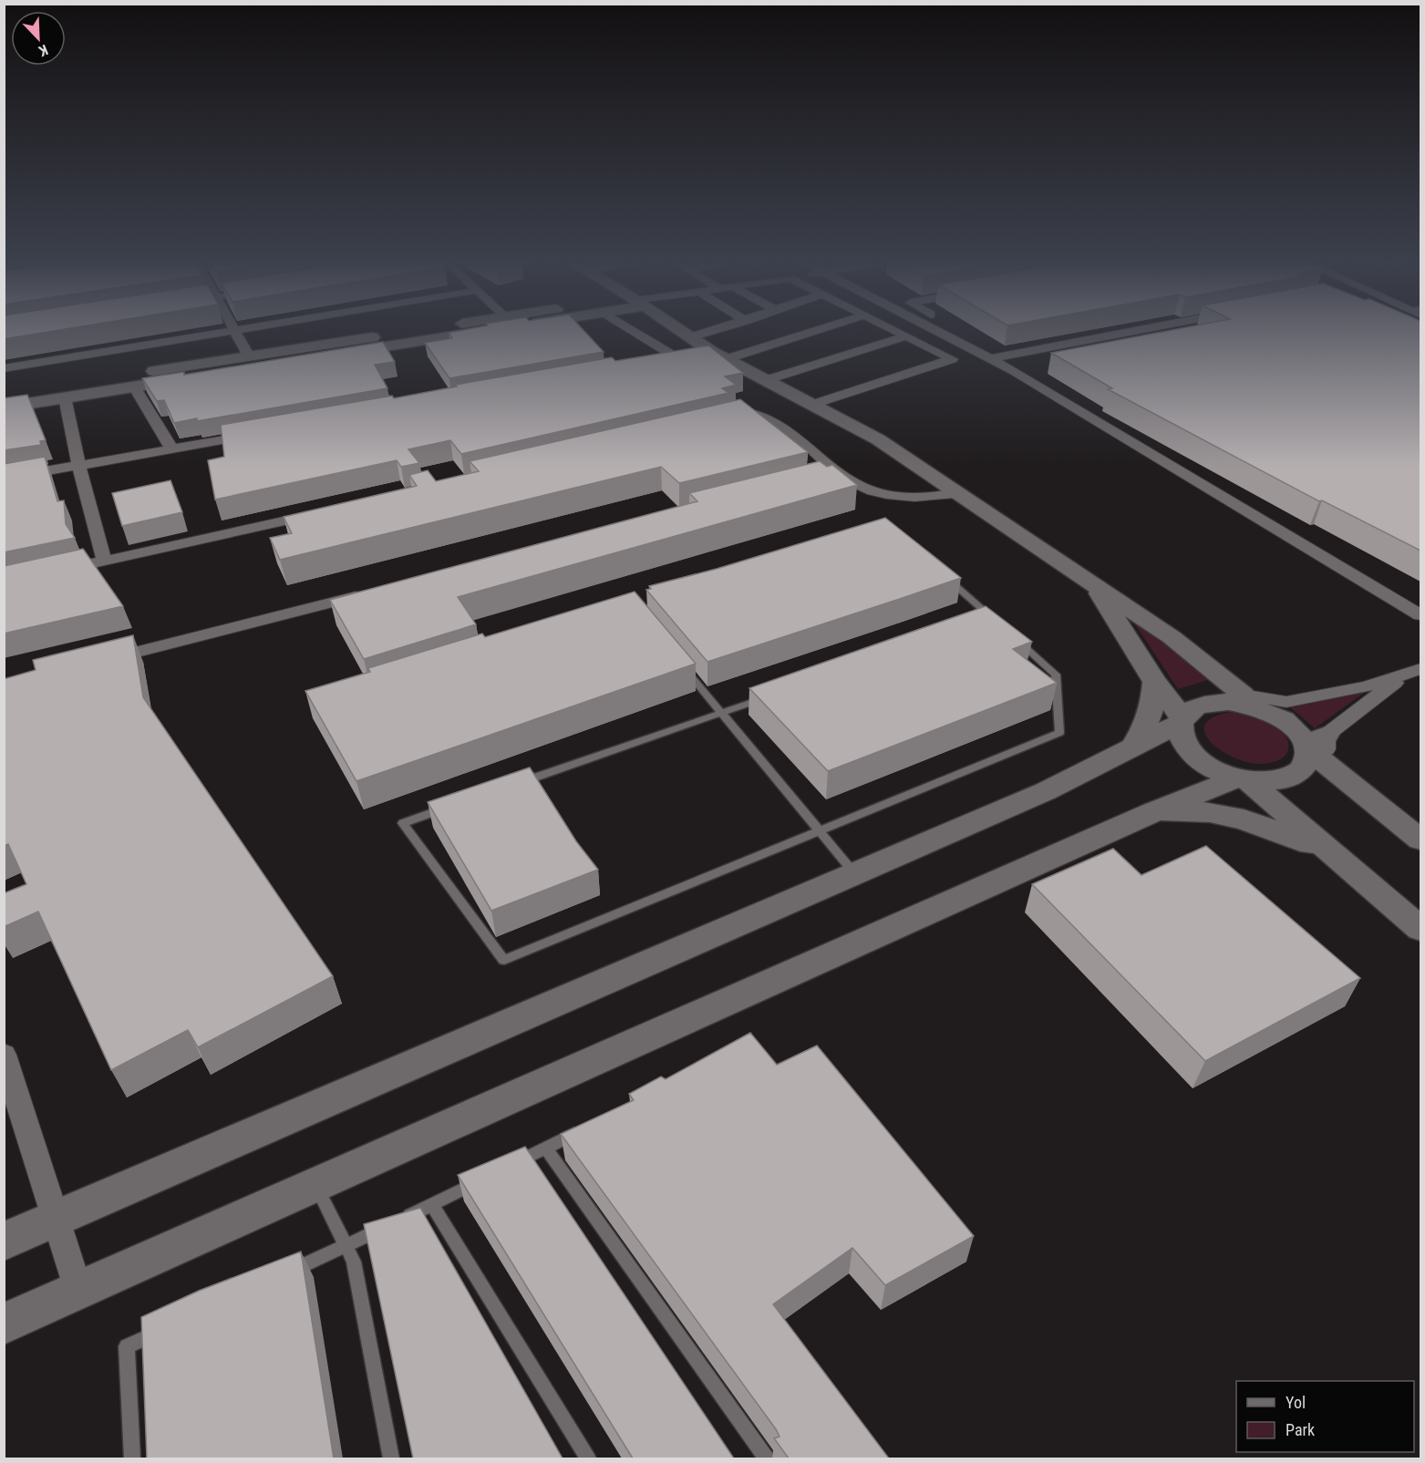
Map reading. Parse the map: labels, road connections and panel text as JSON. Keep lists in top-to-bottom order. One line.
{"legend":["Yol","Park"],"north":"bottom right"}
